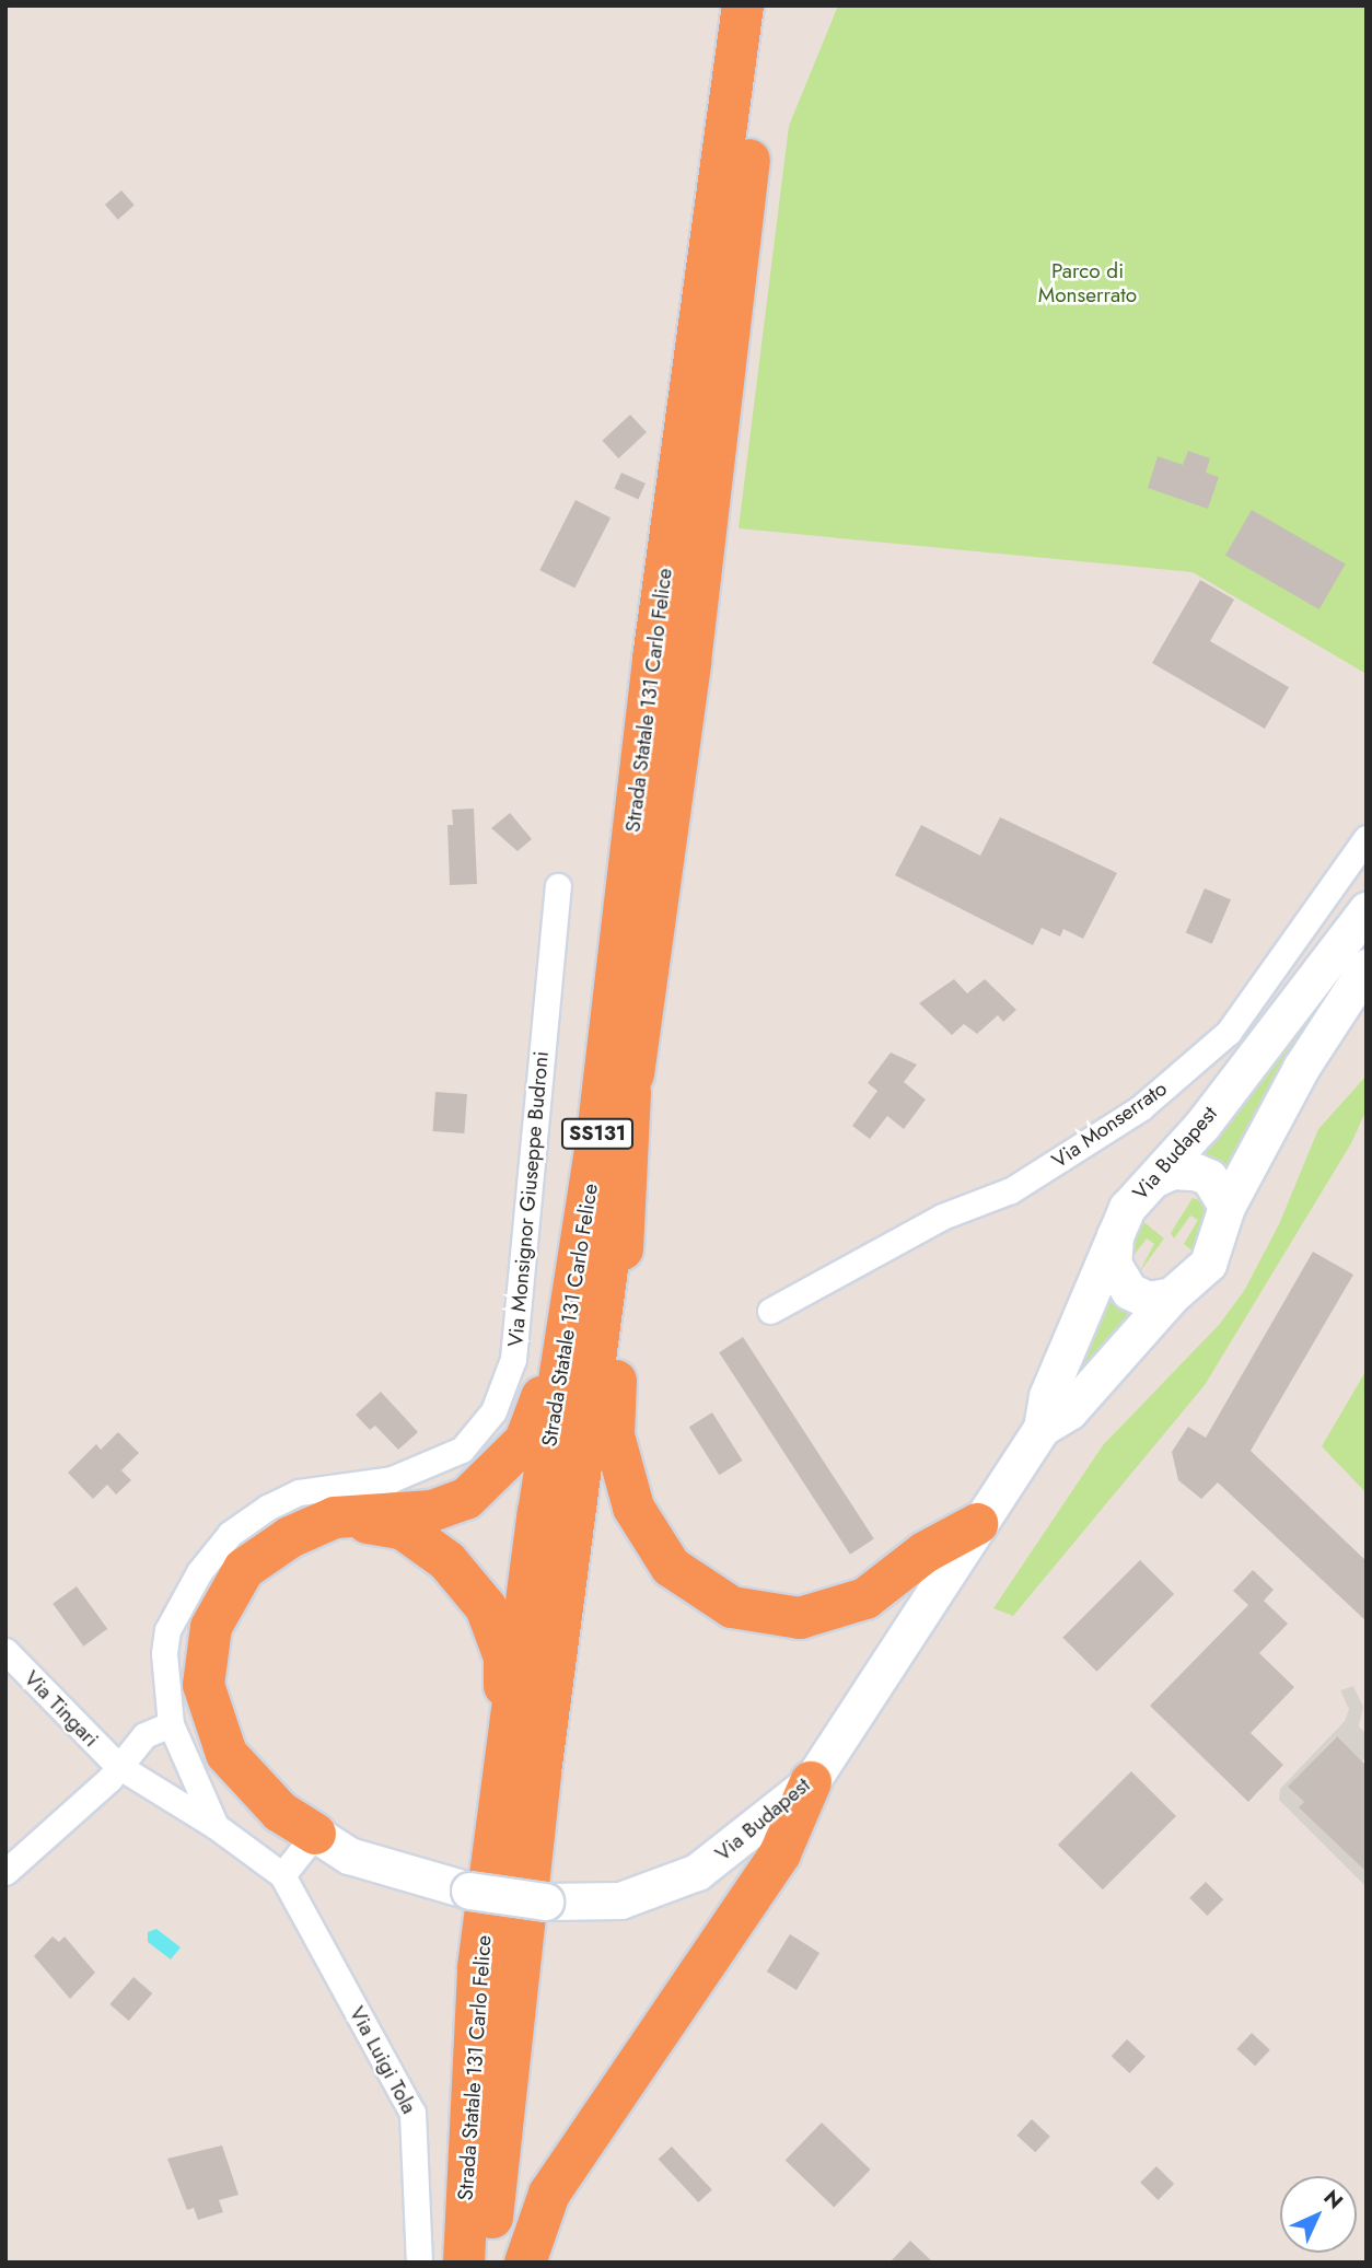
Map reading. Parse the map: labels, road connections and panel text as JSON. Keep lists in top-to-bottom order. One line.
{"streets":{"highway":["Strada Statale 131 Carlo Felice","SS131"],"main road":["Via Budapest"],"street":["Via Monserrato","Via Monsignor Giuseppe Budroni","Via Tingari","Via Luigi Tola"]},"crossings":[["Via Monsignor Giuseppe Budroni","Via Tingari"],["Via Tingari","Via Luigi Tola"]],"parks":["Parco di Monserrato"],"north":"top right"}
